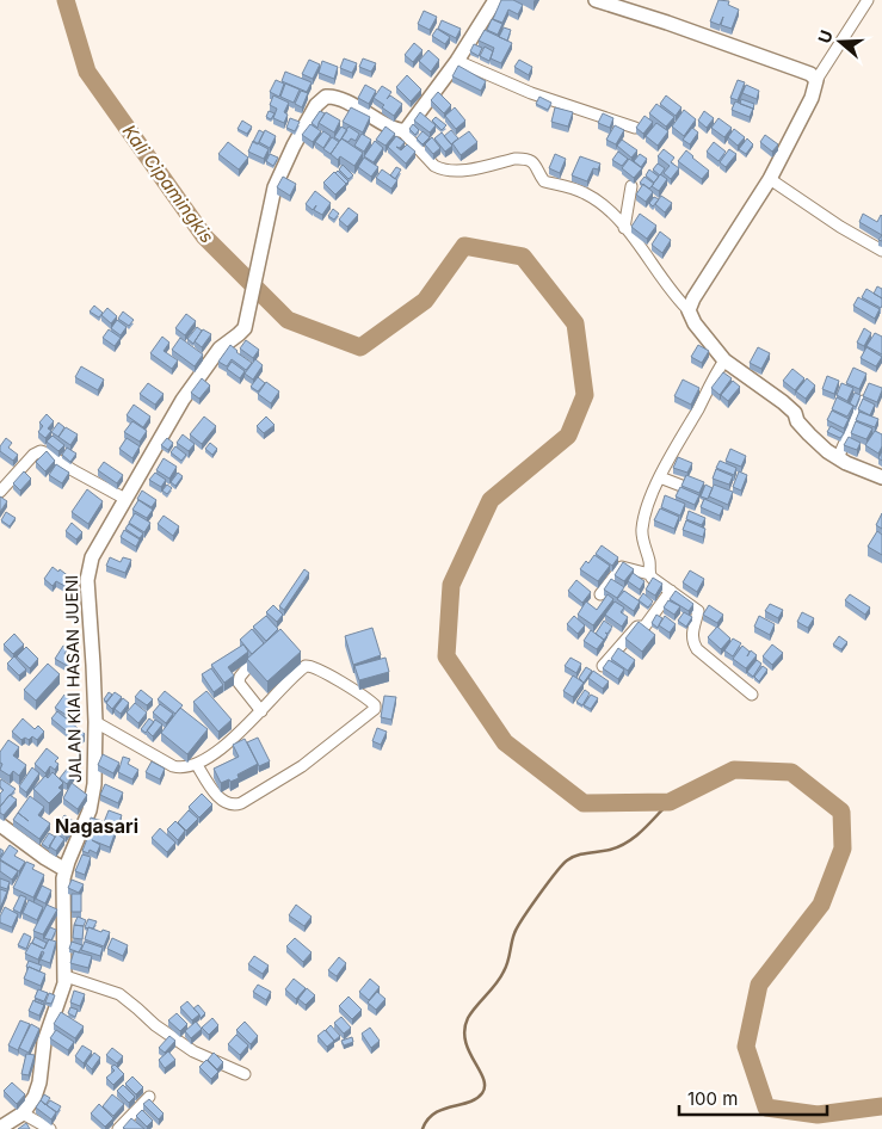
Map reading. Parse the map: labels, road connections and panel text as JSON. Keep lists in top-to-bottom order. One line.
{"streets":{"street":["JALAN KIAI HASAN JUENI"]},"districts":["Nagasari"],"water":["Kali Cipamingkis"],"scale_bar":"100 m","north":"left"}
